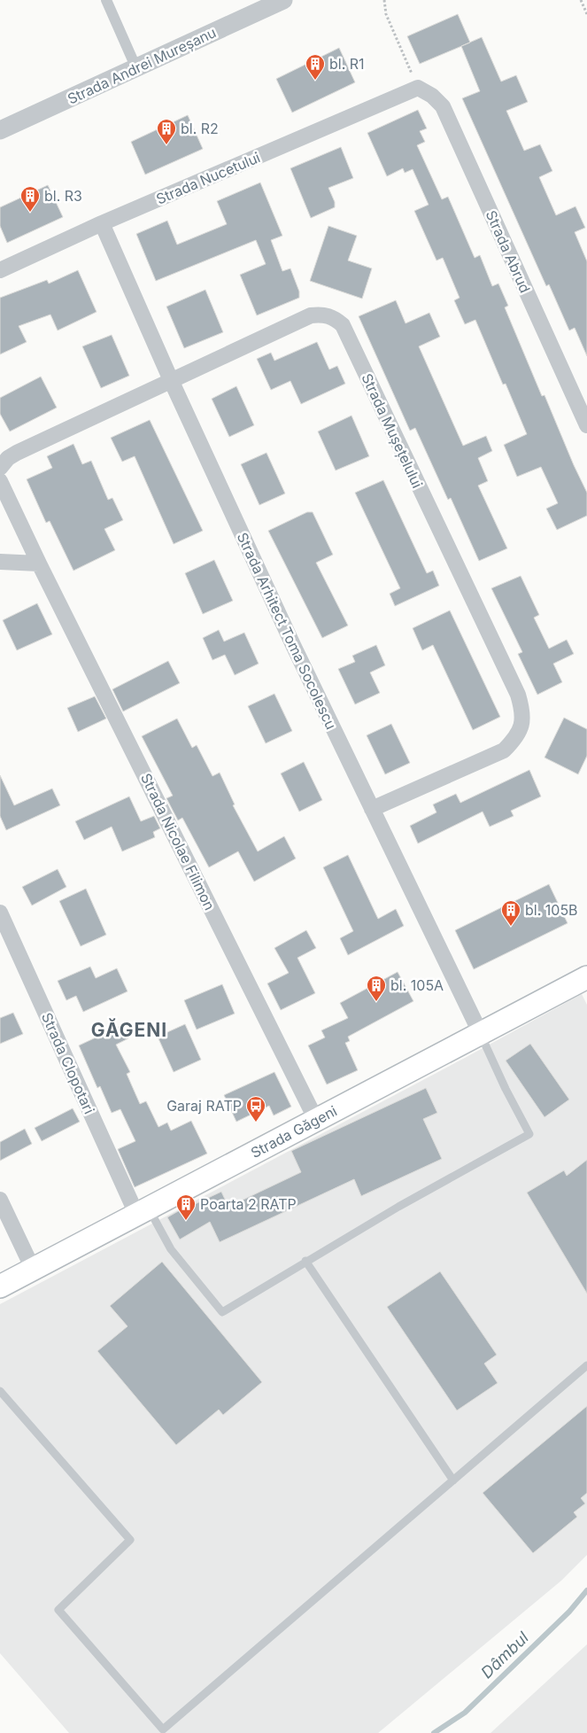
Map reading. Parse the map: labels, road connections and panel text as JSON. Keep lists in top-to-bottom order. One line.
{"streets":{"main road":["Strada Găgeni"],"street":["Strada Andrei Mureșanu","Strada Nucetului","Strada Abrud","Strada Mușețelului","Strada Arhitect Toma Socolescu","Strada Nicolae Filimon","Strada Clopotari"]},"crossings":[["Strada Nucetului","Strada Abrud"],["Strada Nucetului","Strada Arhitect Toma Socolescu"],["Strada Mușețelului","Strada Arhitect Toma Socolescu"],["Strada Arhitect Toma Socolescu","Strada Găgeni"],["Strada Nicolae Filimon","Strada Găgeni"],["Strada Clopotari","Strada Găgeni"]],"districts":["GĂGENI"],"water":["Dâmbul"],"places":{"building":["bl. R1","bl. R2","bl. R3","bl. 105B","bl. 105A","Poarta 2 RATP"],"bus stop":["Garaj RATP"]}}
